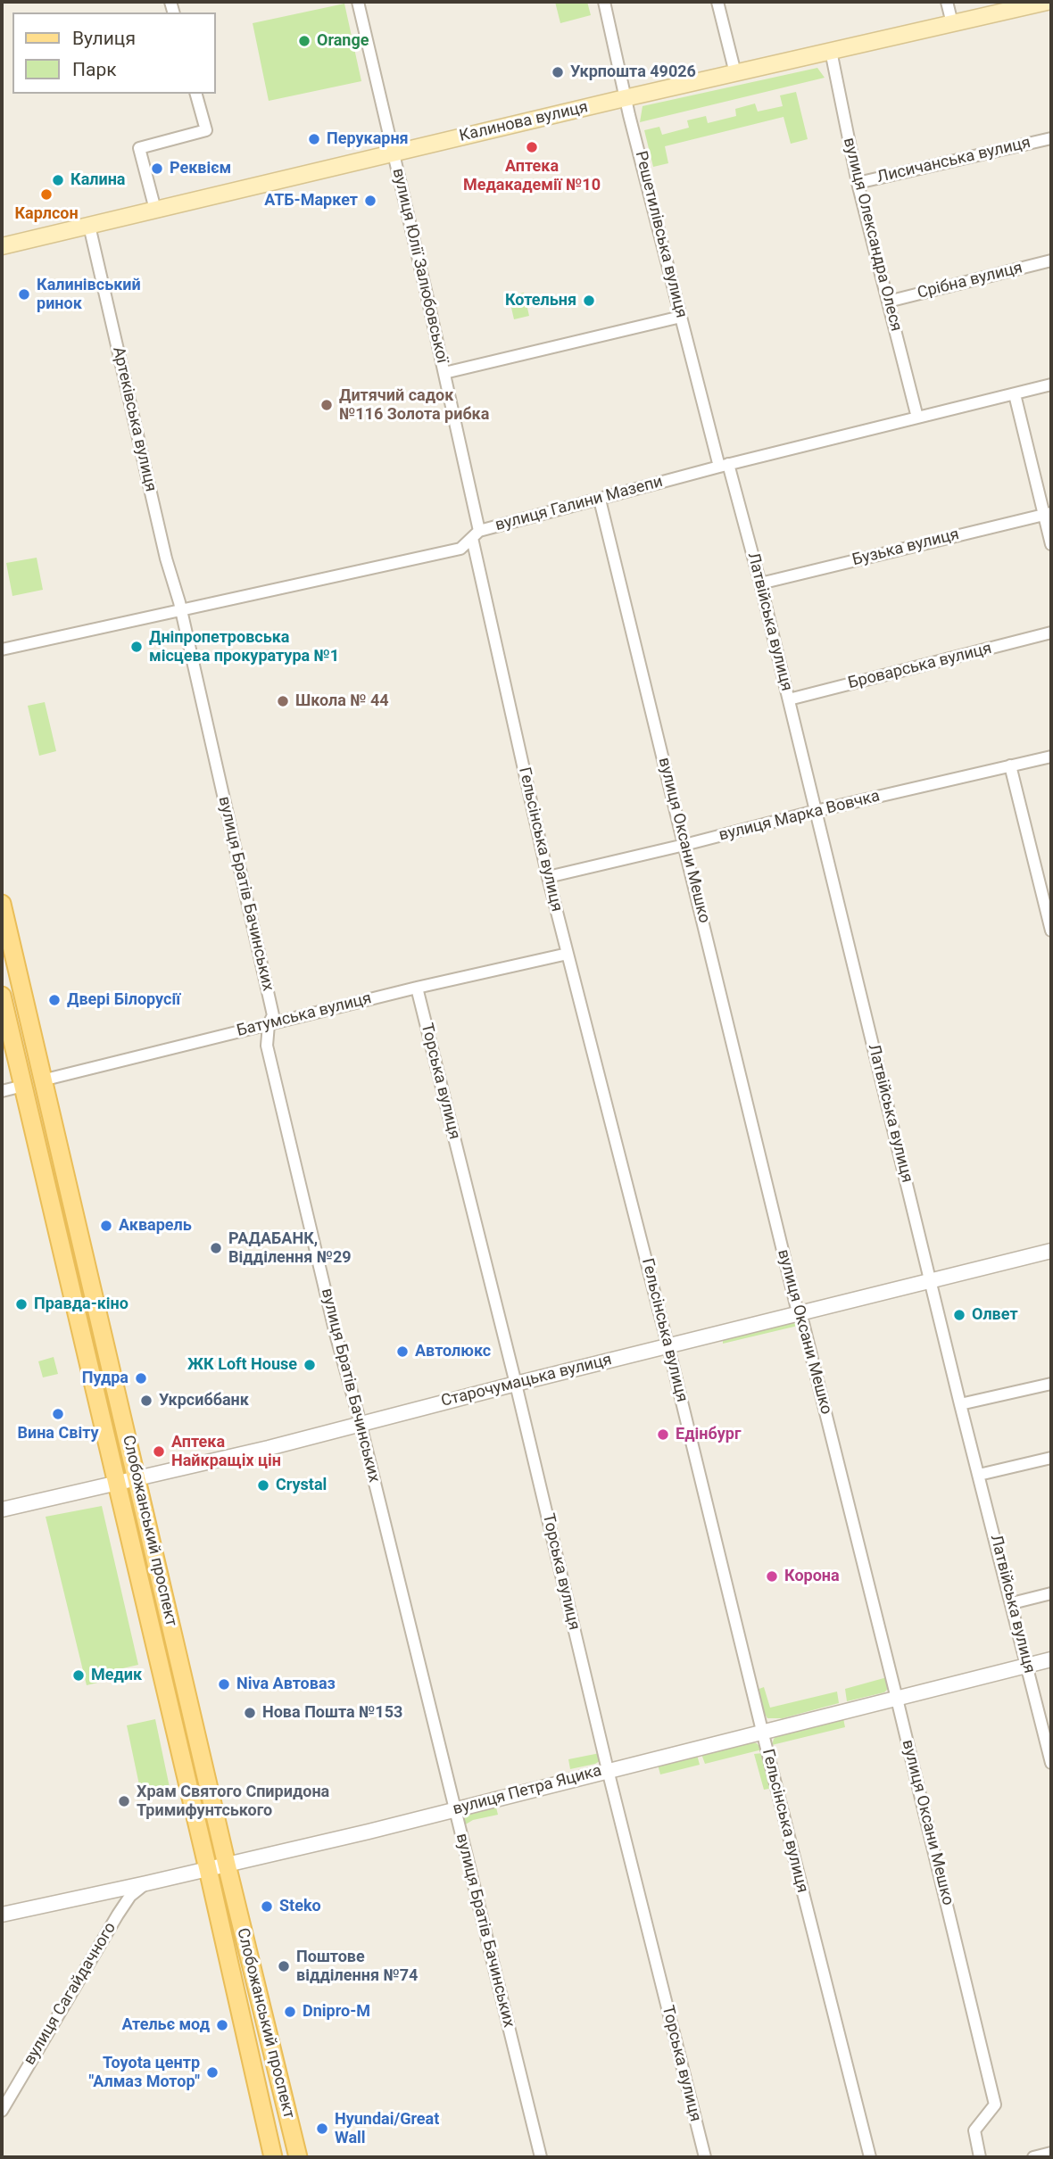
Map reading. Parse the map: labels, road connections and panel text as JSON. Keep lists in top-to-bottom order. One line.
{"streets":{"main road":["Калинова вулиця","Слобожанський проспект"],"street":["Лисичанська вулиця","Решетилівська вулиця","вулиця Олександра Олеся","вулиця Юлії Залюбовської","Срібна вулиця","Артеківська вулиця","вулиця Галини Мазепи","Бузька вулиця","Латвійська вулиця","Броварська вулиця","вулиця Марка Вовчка","Гельсінська вулиця","вулиця Оксани Мешко","вулиця Братів Бачинських","Батумська вулиця","Торська вулиця","Старочумацька вулиця","вулиця Петра Яцика","вулиця Сагайдачного"]},"crossings":[["Калинова вулиця","Решетилівська вулиця"],["Калинова вулиця","вулиця Олександра Олеся"],["Калинова вулиця","вулиця Юлії Залюбовської"],["Калинова вулиця","Артеківська вулиця"],["Лисичанська вулиця","вулиця Олександра Олеся"],["Решетилівська вулиця","вулиця Галини Мазепи"],["Решетилівська вулиця","Латвійська вулиця"],["вулиця Олександра Олеся","Срібна вулиця"],["вулиця Олександра Олеся","вулиця Галини Мазепи"],["вулиця Юлії Залюбовської","вулиця Галини Мазепи"],["вулиця Юлії Залюбовської","Гельсінська вулиця"],["Артеківська вулиця","вулиця Галини Мазепи"],["Артеківська вулиця","вулиця Братів Бачинських"],["вулиця Галини Мазепи","Латвійська вулиця"],["вулиця Галини Мазепи","Гельсінська вулиця"],["вулиця Галини Мазепи","вулиця Оксани Мешко"],["вулиця Галини Мазепи","вулиця Братів Бачинських"],["Бузька вулиця","Латвійська вулиця"],["Латвійська вулиця","Броварська вулиця"],["Латвійська вулиця","вулиця Марка Вовчка"],["Латвійська вулиця","Старочумацька вулиця"],["Латвійська вулиця","вулиця Петра Яцика"],["вулиця Марка Вовчка","Гельсінська вулиця"],["вулиця Марка Вовчка","вулиця Оксани Мешко"],["Гельсінська вулиця","Батумська вулиця"],["Гельсінська вулиця","Старочумацька вулиця"],["Гельсінська вулиця","вулиця Петра Яцика"],["вулиця Оксани Мешко","Старочумацька вулиця"],["вулиця Оксани Мешко","вулиця Петра Яцика"],["вулиця Братів Бачинських","Батумська вулиця"],["вулиця Братів Бачинських","Старочумацька вулиця"],["вулиця Братів Бачинських","вулиця Петра Яцика"],["Батумська вулиця","Торська вулиця"],["Батумська вулиця","Слобожанський проспект"],["Торська вулиця","Старочумацька вулиця"],["Торська вулиця","вулиця Петра Яцика"],["Старочумацька вулиця","Слобожанський проспект"],["Слобожанський проспект","вулиця Петра Яцика"],["вулиця Петра Яцика","вулиця Сагайдачного"]],"places":["Orange","Укрпошта 49026","Перукарня","Аптека Медакадемії №10","Реквієм","Калина","Карлсон","АТБ-Маркет","Калинівський ринок","Котельня","Дитячий садок №116 Золота рибка","Дніпропетровська місцева прокуратура №1","Школа № 44","Двері Білорусії","Акварель","РАДАБАНК, Відділення №29","Правда-кіно","Олвет","Автолюкс","ЖК Loft House","Пудра","Укрсиббанк","Вина Світу","Едінбург","Аптека Найкращiх цiн","Crystal","Корона","Медик","Niva Автоваз","Нова Пошта №153","Храм Святого Спиридона Тримифунтського","Steko","Поштове відділення №74","Dnipro-M","Ательє мод","Toyota центр \"Алмаз Мотор\"","Hyundai/Great Wall"],"legend":["Вулиця","Парк"]}
